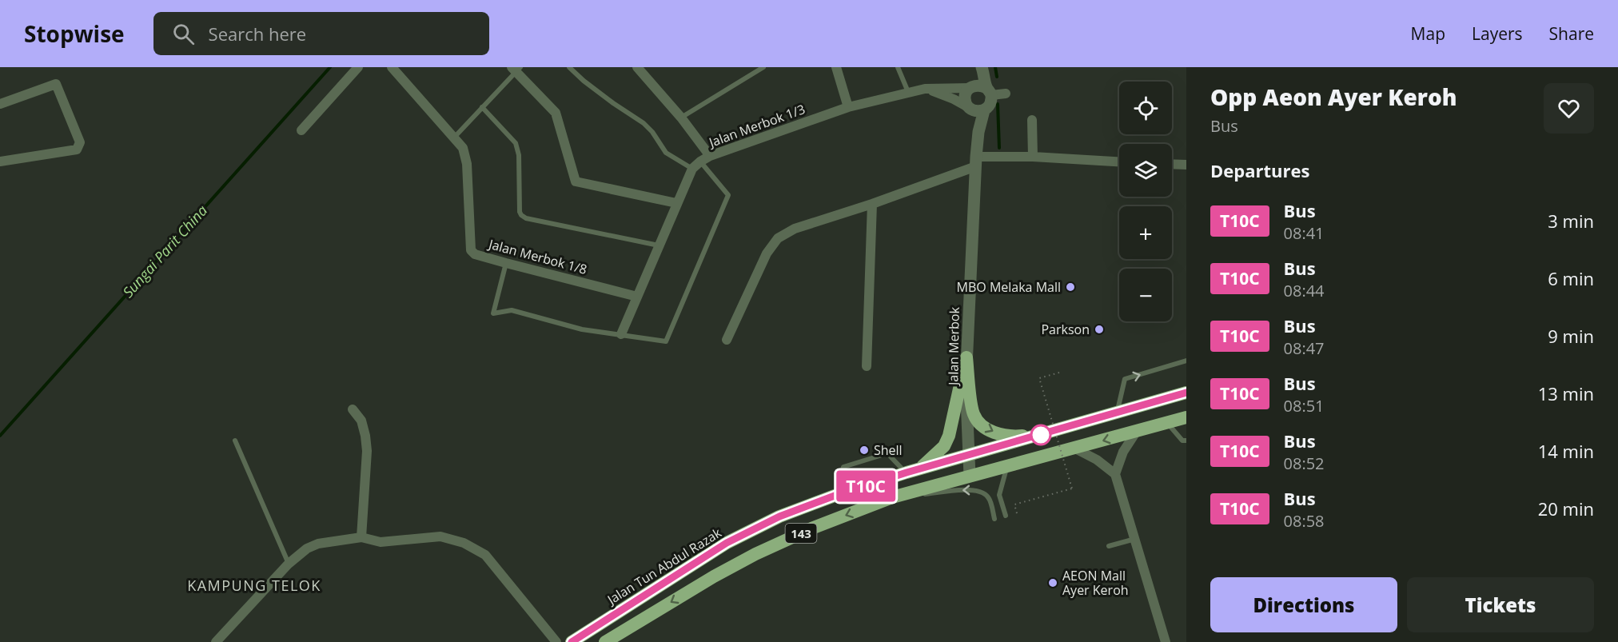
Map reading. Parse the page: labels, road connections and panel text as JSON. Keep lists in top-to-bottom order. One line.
{"streets":{"highway":["143","Jalan Tun Abdul Razak"],"street":["Jalan Merbok 1/3","Jalan Merbok 1/8","Jalan Merbok"]},"crossings":[["Jalan Merbok 1/3","Jalan Merbok 1/8"],["Jalan Merbok 1/3","Jalan Merbok"],["Jalan Merbok","143"],["Jalan Merbok","Jalan Tun Abdul Razak"]],"districts":["KAMPUNG TELOK"],"water":["Sungai Parit China"],"places":["MBO Melaka Mall","Parkson","Shell","AEON Mall Ayer Keroh"],"lines":["bus line T10C"],"page":{"header":"Stopwise","search":"Search here","nav":["Map","Layers","Share"],"on_map":"T10C","heading":[["Opp Aeon Ayer Keroh","Bus"],"Departures"],"map_buttons":["+","−"],"list":[{"mark":"T10C","name":"Bus","note":"08:41","value":"3 min"},{"mark":"T10C","name":"Bus","note":"08:44","value":"6 min"},{"mark":"T10C","name":"Bus","note":"08:47","value":"9 min"},{"mark":"T10C","name":"Bus","note":"08:51","value":"13 min"},{"mark":"T10C","name":"Bus","note":"08:52","value":"14 min"},{"mark":"T10C","name":"Bus","note":"08:58","value":"20 min"}],"buttons":["Directions","Tickets"]}}
